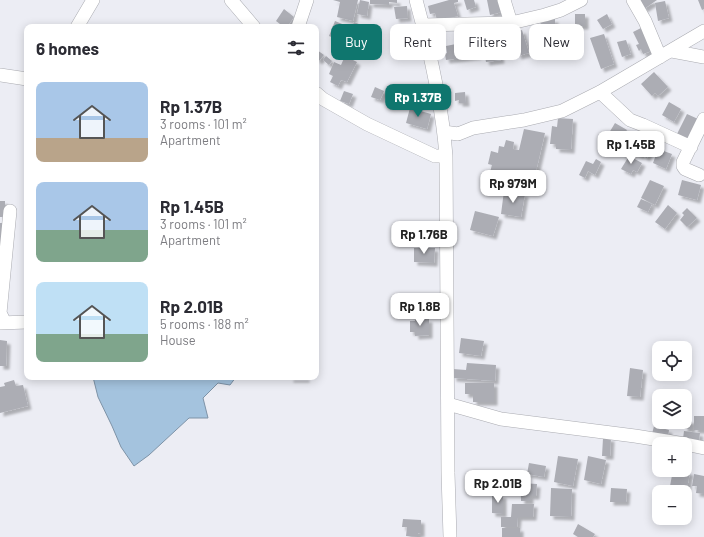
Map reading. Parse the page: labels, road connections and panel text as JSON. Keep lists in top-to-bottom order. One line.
{"page":{"chip":["Buy","Rent","Filters","New"],"heading":"6 homes","list":[{"name":"Rp 1.37B","note":"3 rooms · 101 m² · Apartment"},{"name":"Rp 1.45B","note":"3 rooms · 101 m² · Apartment"},{"name":"Rp 2.01B","note":"5 rooms · 188 m² · House"}],"price":["Rp 1.37B","Rp 1.45B","Rp 979M","Rp 1.76B","Rp 1.8B","Rp 2.01B"],"map_buttons":["+","−"]}}
